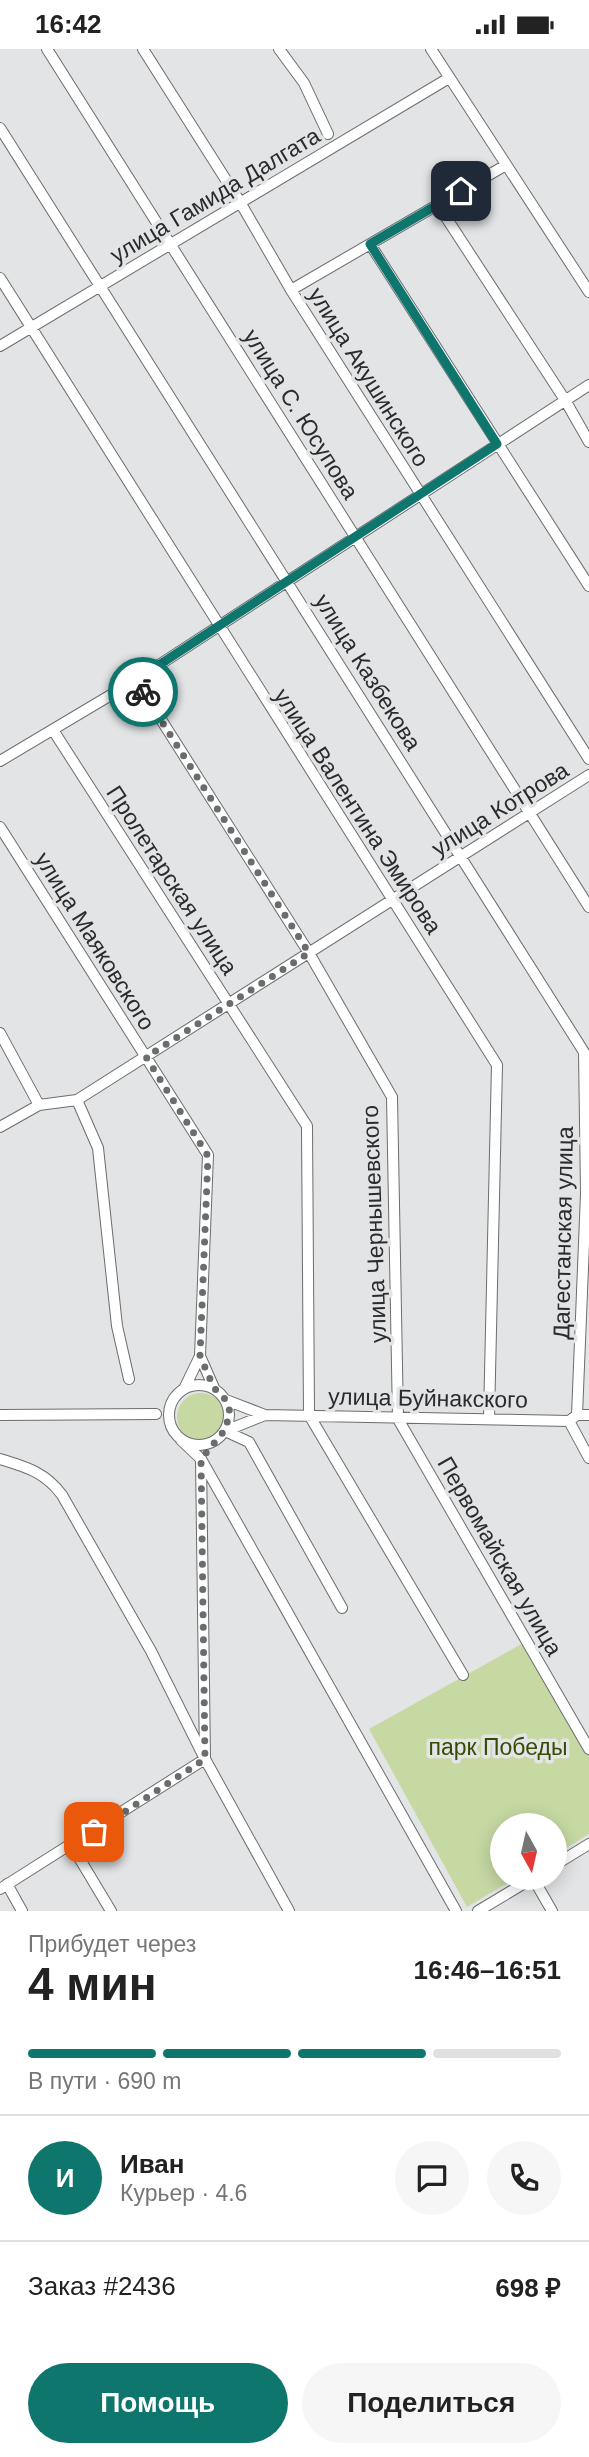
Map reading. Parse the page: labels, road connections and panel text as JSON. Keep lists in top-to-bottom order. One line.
{"streets":{"street":["улица Гамида Далгата","улица Акушинского","улица С. Юсупова","улица Казбекова","улица Котрова","улица Валентина Эмирова","Пролетарская улица","улица Маяковского","улица Чернышевского","Дагестанская улица","улица Буйнакского","Первомайская улица"]},"crossings":[["улица Гамида Далгата","улица Акушинского"],["улица Гамида Далгата","улица С. Юсупова"],["улица Гамида Далгата","улица Казбекова"],["улица Гамида Далгата","улица Валентина Эмирова"],["улица С. Юсупова","улица Котрова"],["улица Казбекова","улица Котрова"],["улица Казбекова","Дагестанская улица"],["улица Котрова","улица Валентина Эмирова"],["улица Котрова","Пролетарская улица"],["улица Котрова","улица Маяковского"],["улица Котрова","улица Чернышевского"],["улица Валентина Эмирова","улица Буйнакского"],["Пролетарская улица","улица Буйнакского"],["улица Чернышевского","улица Буйнакского"],["улица Чернышевского","Первомайская улица"],["Дагестанская улица","улица Буйнакского"],["улица Буйнакского","Первомайская улица"]],"parks":["парк Победы"],"north":"bottom","page":{"status":"16:42","heading":["4 мин","Прибудет через","16:46–16:51"],"panel":["Иван","Курьер · 4.6","Заказ #2436","698 ₽"],"bar":"В пути · 690 m","round":"И","buttons":["Помощь","Поделиться"]}}
